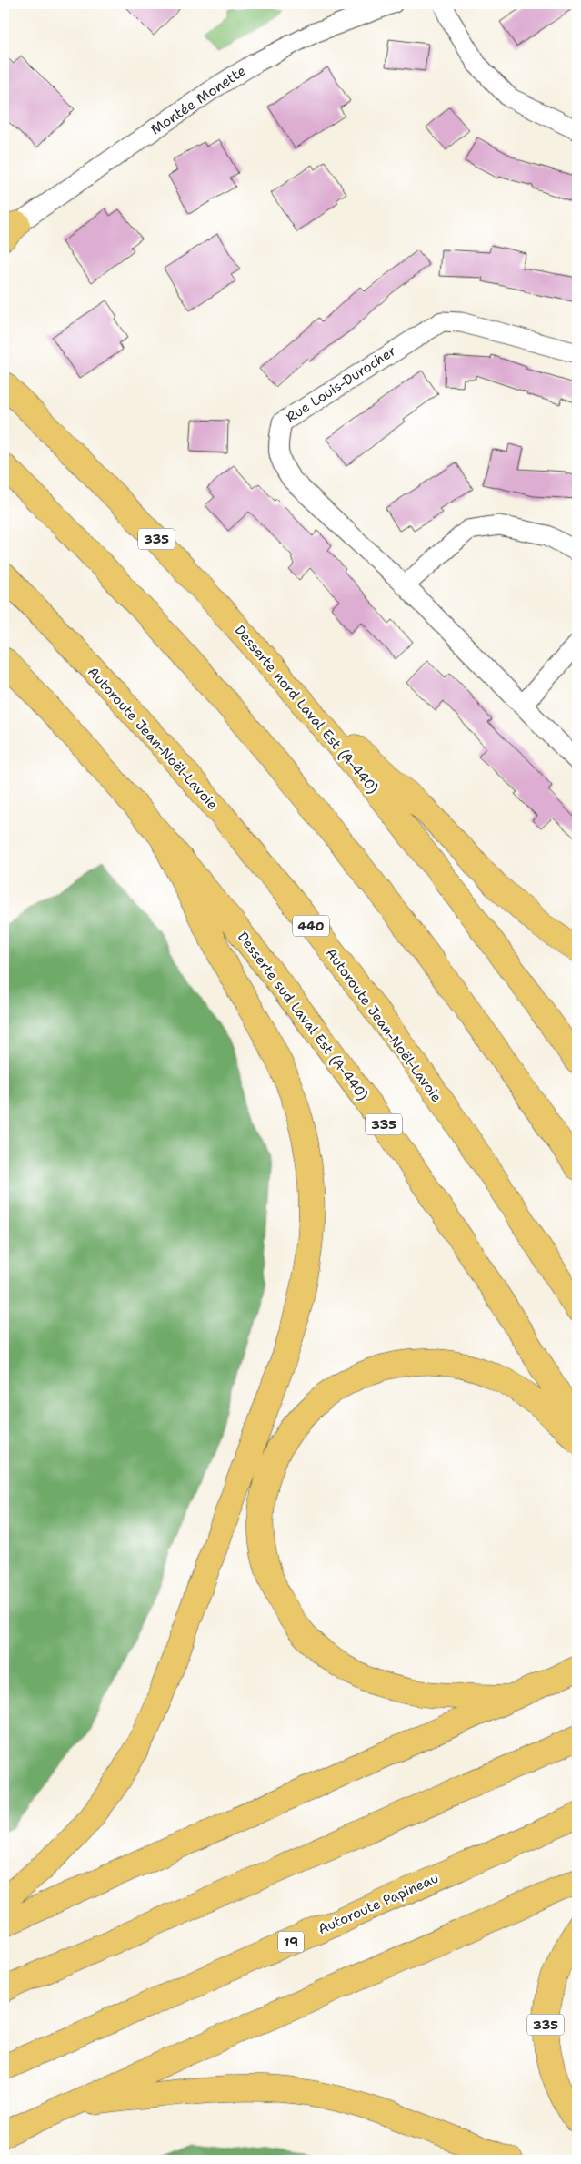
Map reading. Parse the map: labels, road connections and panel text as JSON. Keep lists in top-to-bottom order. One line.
{"streets":{"highway":["335","Desserte nord Laval Est (A-440)","Autoroute Jean-Noël-Lavoie","440","Desserte sud Laval Est (A-440)","Autoroute Papineau","19"],"street":["Montée Monette","Rue Louis-Durocher"]},"crossings":[["335","Desserte nord Laval Est (A-440)"]]}
